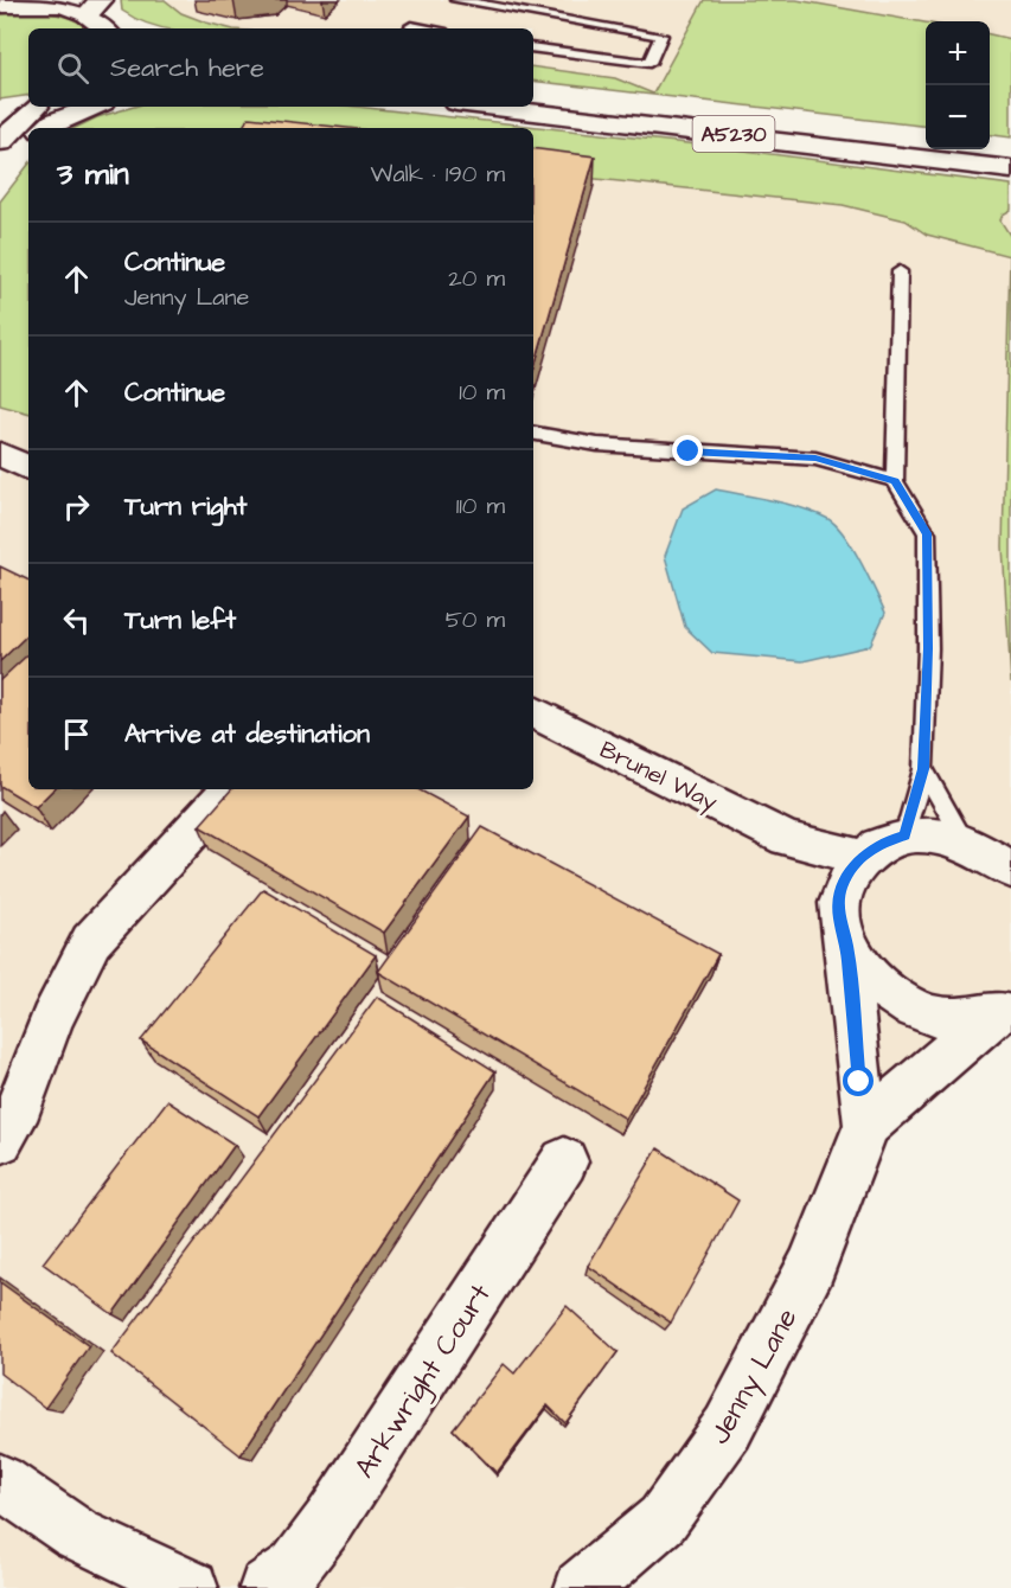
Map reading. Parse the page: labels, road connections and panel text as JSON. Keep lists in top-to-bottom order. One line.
{"streets":{"street":["A5230","Brunel Way","Jenny Lane","Arkwright Court"]},"page":{"map_buttons":["+","−"],"search":"Search here","heading":["3 min","Walk · 190 m"],"list":[["Continue","Jenny Lane","20 m"],["Continue","10 m"],["Turn right","110 m"],["Turn left","50 m"],"Arrive at destination"]}}
